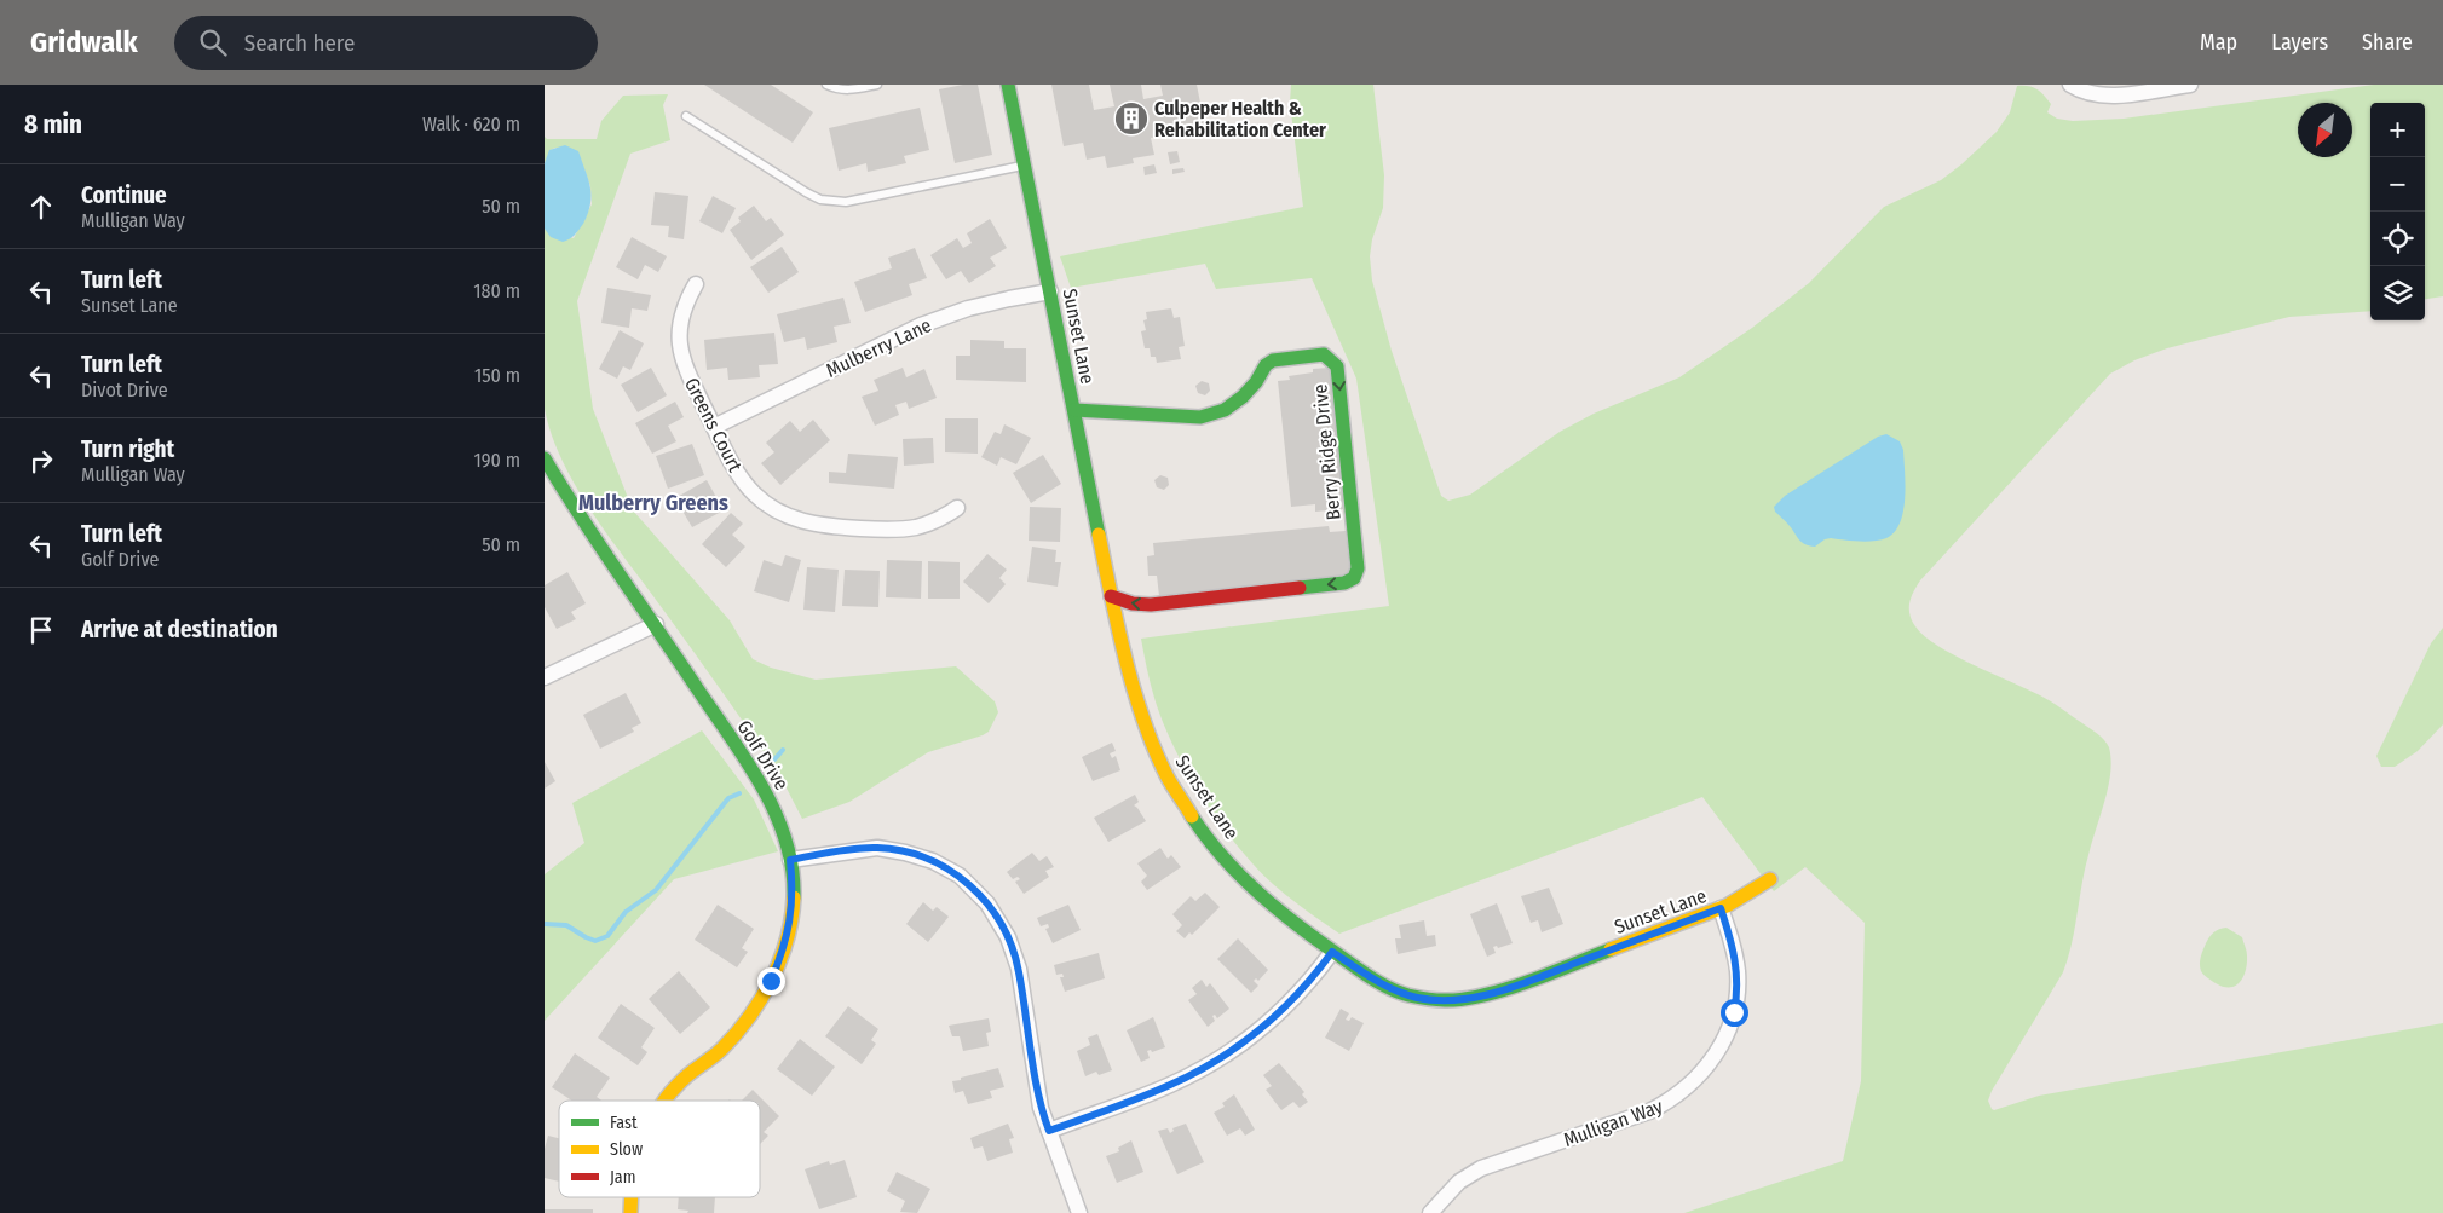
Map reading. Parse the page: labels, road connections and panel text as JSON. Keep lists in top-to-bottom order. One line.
{"streets":{"street":["Sunset Lane","Mulberry Lane","Greens Court","Berry Ridge Drive","Golf Drive","Mulligan Way"]},"crossings":[["Sunset Lane","Mulberry Lane"],["Sunset Lane","Berry Ridge Drive"],["Sunset Lane","Mulligan Way"],["Mulberry Lane","Greens Court"]],"districts":["Mulberry Greens"],"places":{"building":["Culpeper Health & Rehabilitation Center"]},"legend":["Fast","Slow","Jam"],"north":"bottom left","page":{"header":"Gridwalk","search":"Search here","nav":["Map","Layers","Share"],"heading":["8 min","Walk · 620 m"],"map_buttons":["+","−"],"list":[["Continue","Mulligan Way","50 m"],["Turn left","Sunset Lane","180 m"],["Turn left","Divot Drive","150 m"],["Turn right","Mulligan Way","190 m"],["Turn left","Golf Drive","50 m"],"Arrive at destination"]}}
